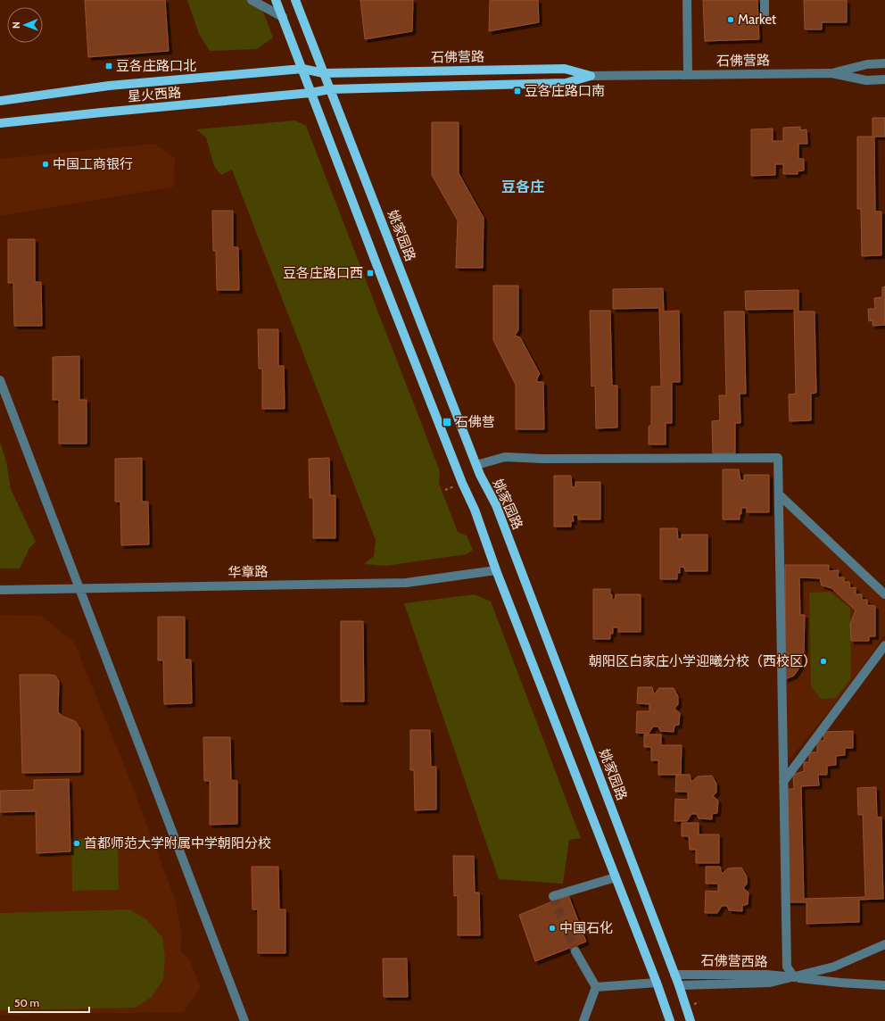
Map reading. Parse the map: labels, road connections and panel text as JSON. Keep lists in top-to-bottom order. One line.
{"streets":{"main road":["石佛营路","星火西路","姚家园路"],"street":["华章路","石佛营西路"]},"crossings":[["石佛营路","星火西路"],["石佛营路","姚家园路"],["星火西路","姚家园路"],["姚家园路","石佛营西路"]],"districts":["豆各庄"],"places":{"other":["Market","中国工商银行","朝阳区白家庄小学迎曦分校（西校区）","首都师范大学附属中学朝阳分校","中国石化"],"transit":["豆各庄路口北","豆各庄路口南","豆各庄路口西","石佛营"]},"scale_bar":"50 m","north":"left"}
